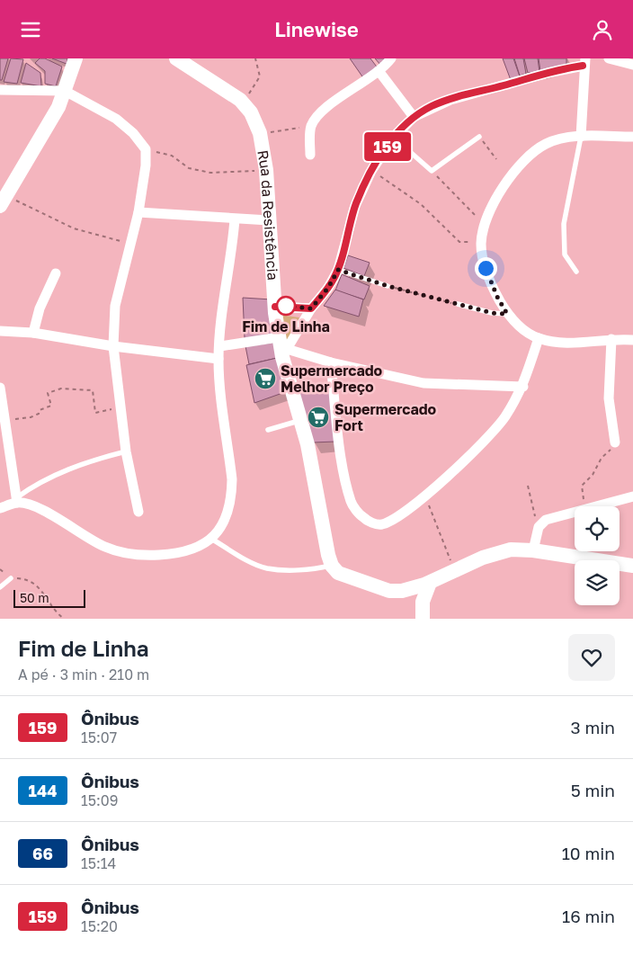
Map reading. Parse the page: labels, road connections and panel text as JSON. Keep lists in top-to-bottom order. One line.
{"streets":{"street":["Rua da Resistência"]},"places":{"other":["Fim de Linha"],"supermarket":["Supermercado Melhor Preço","Supermercado Fort"]},"lines":["bus line 159"],"scale_bar":"50 m","page":{"header":"Linewise","on_map":"159","scale":"50 m","heading":["Fim de Linha","A pé · 3 min · 210 m"],"list":[{"mark":"159","name":"Ônibus","note":"15:07","value":"3 min"},{"mark":"144","name":"Ônibus","note":"15:09","value":"5 min"},{"mark":"66","name":"Ônibus","note":"15:14","value":"10 min"},{"mark":"159","name":"Ônibus","note":"15:20","value":"16 min"}]}}
